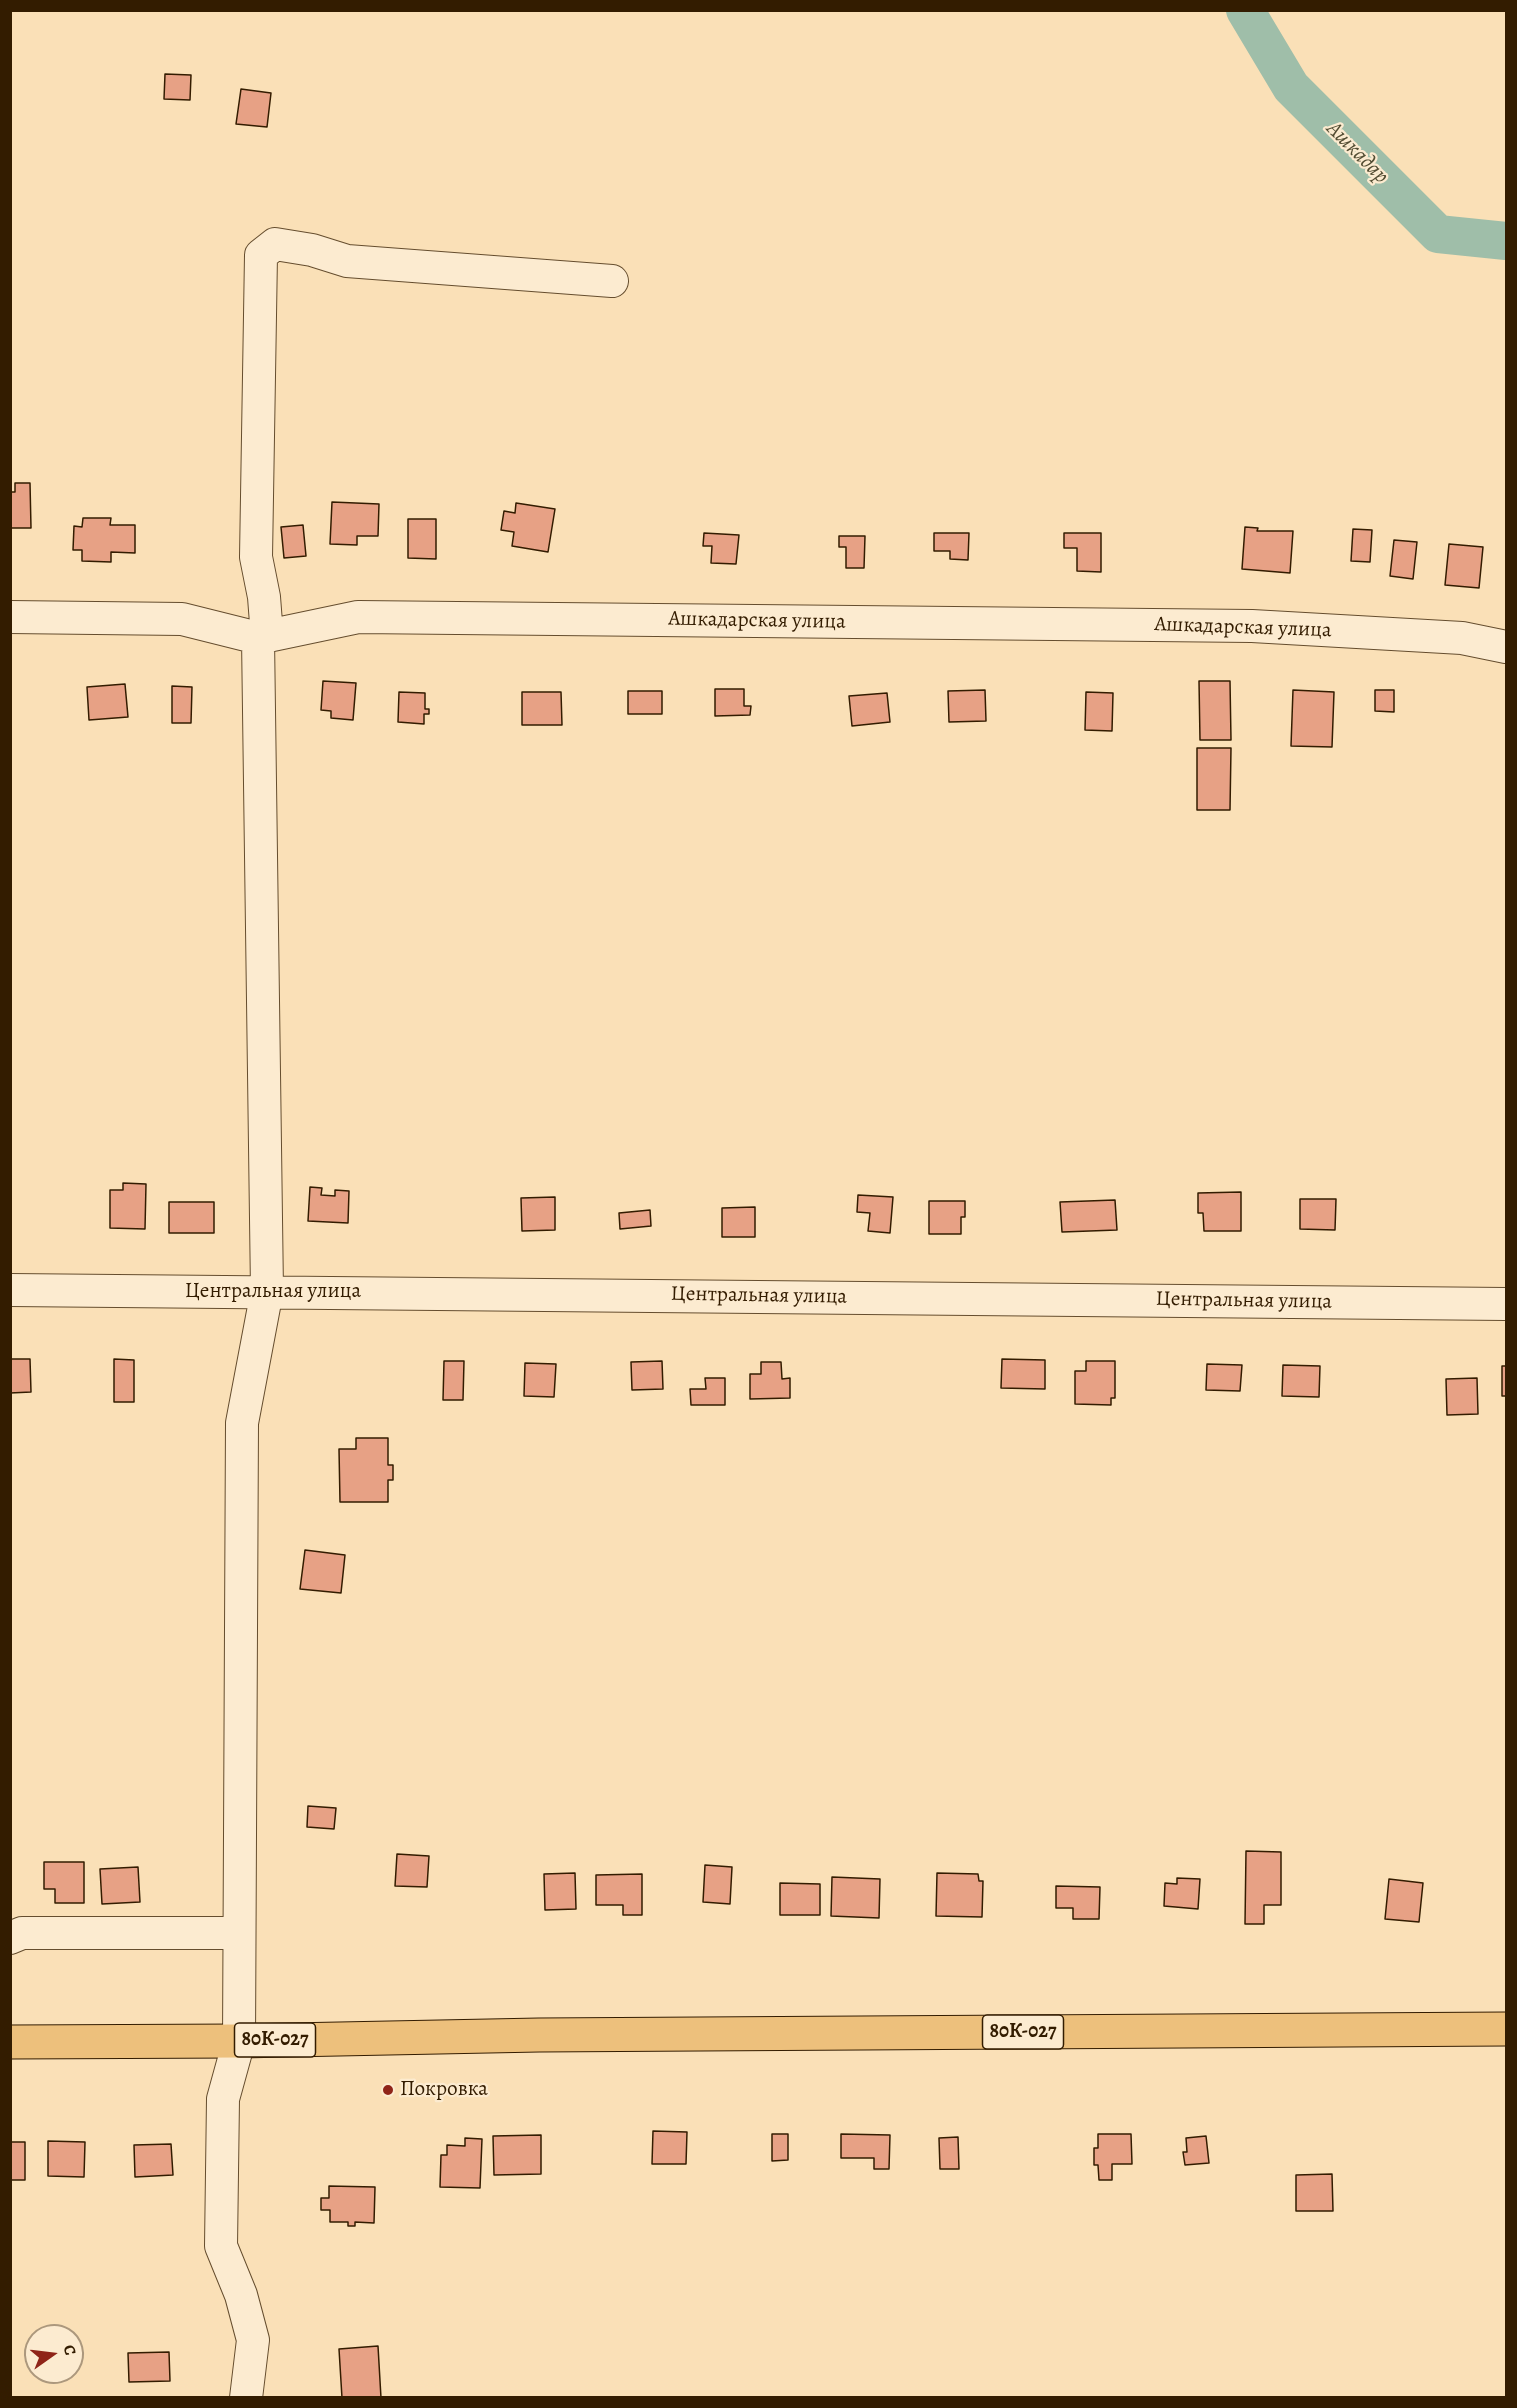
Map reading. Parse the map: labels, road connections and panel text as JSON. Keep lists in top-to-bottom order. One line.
{"streets":{"main road":["80К-027"],"street":["Ашкадарская улица","Центральная улица"]},"water":["Ашкадар"],"places":["Покровка"],"north":"right"}
